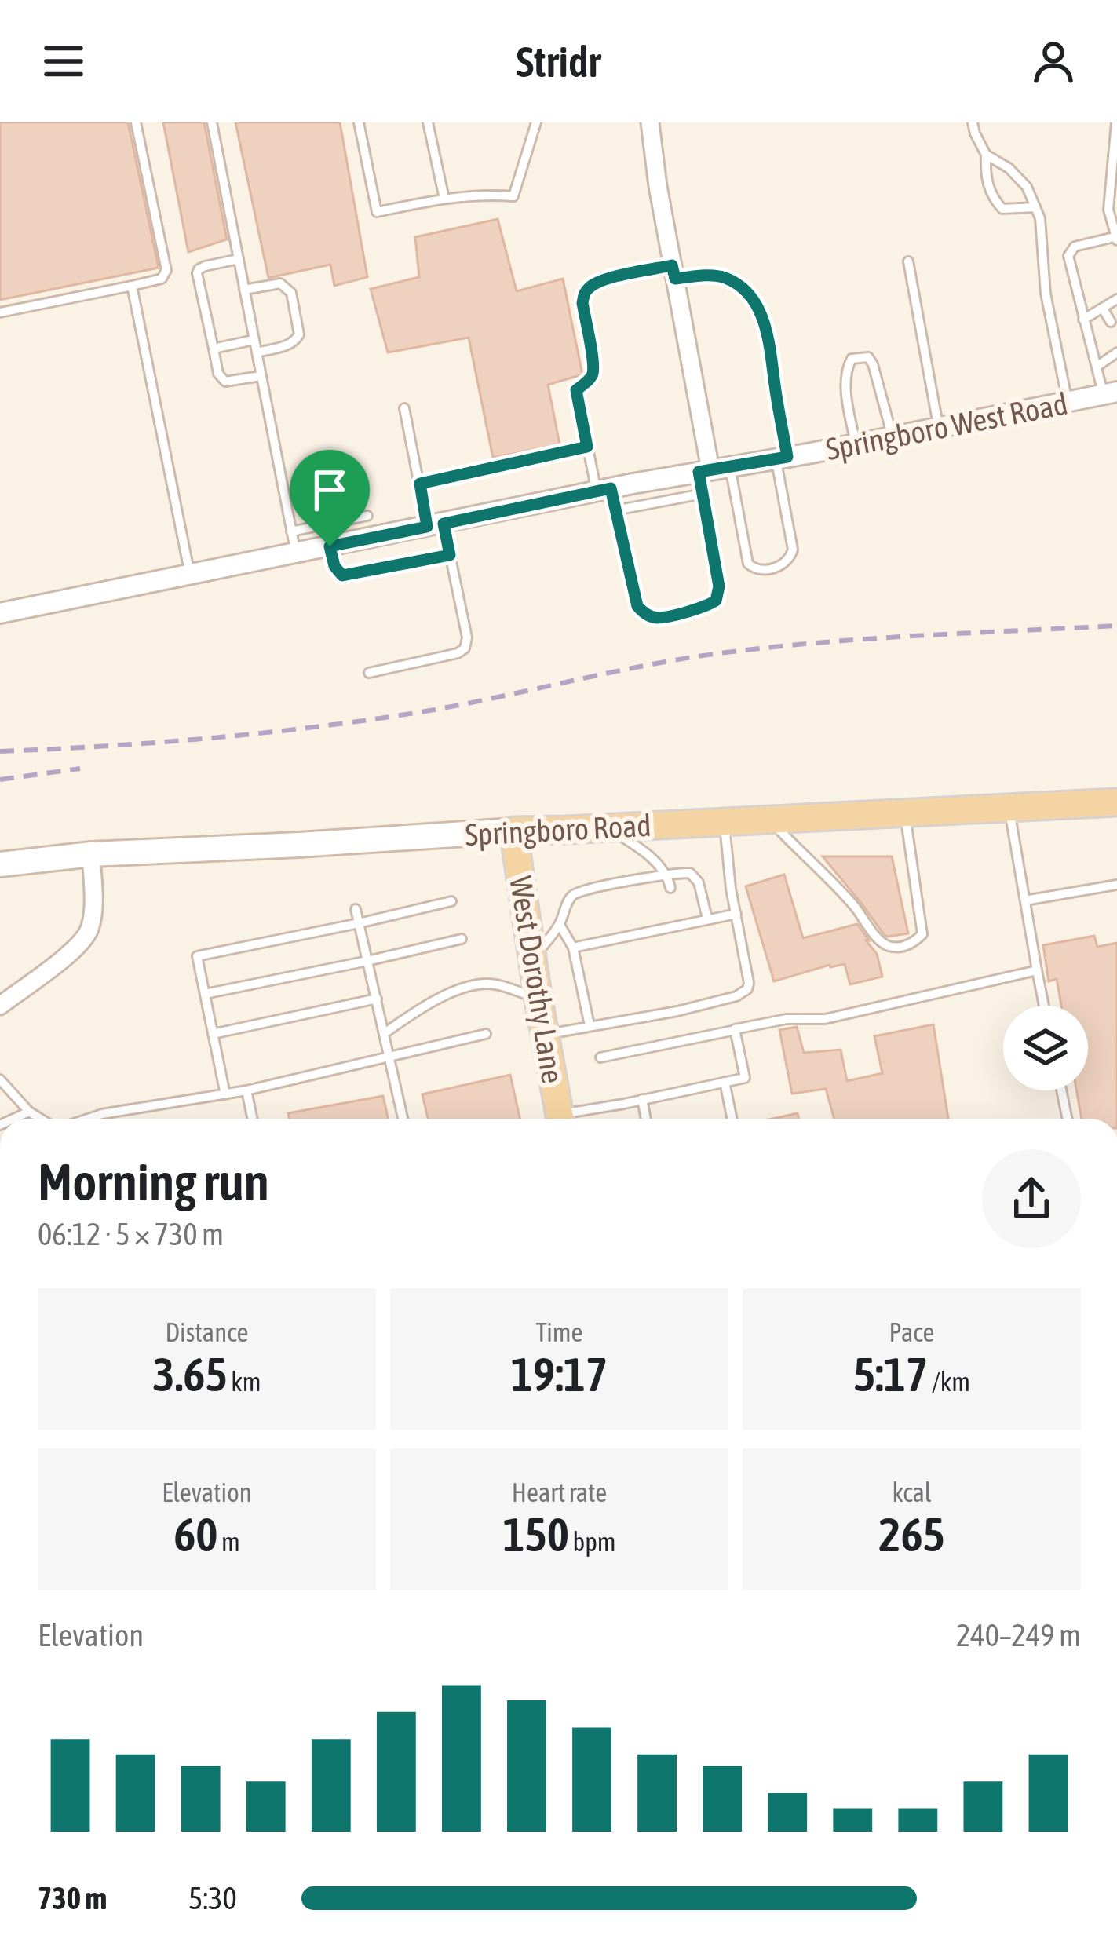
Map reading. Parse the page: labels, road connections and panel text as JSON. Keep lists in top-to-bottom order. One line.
{"streets":{"main road":["Springboro Road","West Dorothy Lane"],"street":["Springboro West Road"]},"crossings":[["Springboro Road","West Dorothy Lane"]],"page":{"header":"Stridr","heading":["Morning run","06:12 · 5 × 730 m"],"stats":[["Distance","3.65 km"],["Time","19:17"],["Pace","5:17 /km"],["Elevation","60 m"],["Heart rate","150 bpm"],["kcal","265"]],"chart":["Elevation","240–249 m"],"list":[{"name":"730 m","note":"5:30"}]}}
